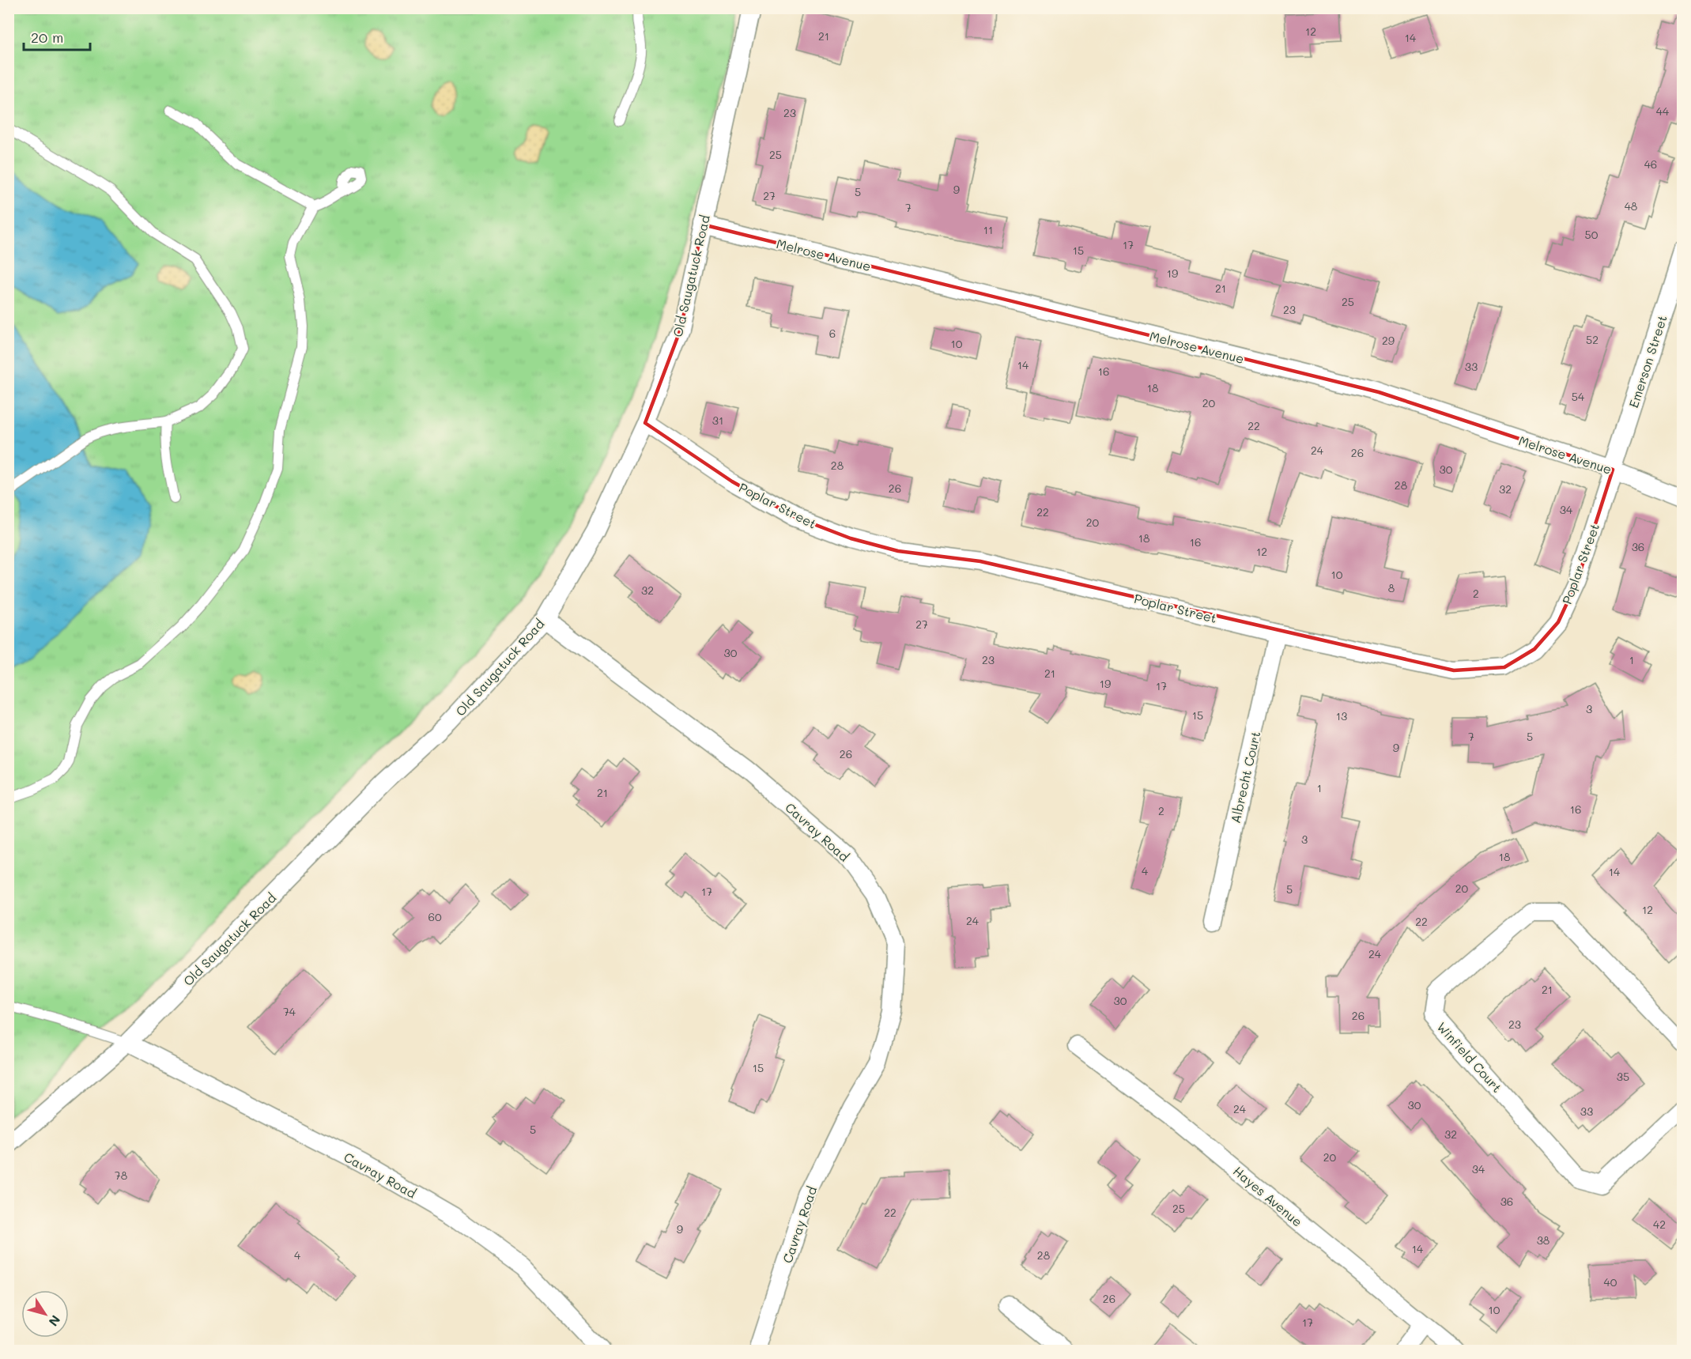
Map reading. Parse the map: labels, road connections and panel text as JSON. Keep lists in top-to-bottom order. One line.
{"streets":{"street":["Melrose Avenue","Old Saugatuck Road","Emerson Street","Poplar Street","Albrecht Court","Cavray Road","Winfield Court","Hayes Avenue"]},"crossings":[["Melrose Avenue","Old Saugatuck Road"],["Melrose Avenue","Emerson Street"],["Melrose Avenue","Poplar Street"],["Old Saugatuck Road","Poplar Street"],["Old Saugatuck Road","Cavray Road"],["Emerson Street","Poplar Street"],["Poplar Street","Albrecht Court"]],"house_numbers":["12","21","14","44","23","25","46","9","5","27","48","7","11","50","17","15","19","21","25","23","6","52","29","10","14","33","16","18","54","20","31","22","24","26","28","30","28","26","32","34","22","20","18","16","36","12","10","8","32","2","27","30","23","1","21","19","17","3","15","13","7","5","9","26","1","21","16","2","3","18","4","14","20","5","17","12","60","24","22","24","21","30","74","26","23","15","35","30","24","33","5","32","20","34","78","36","25","22","42","9","38","14","4","28","40","26","10","17"],"scale_bar":"20 m","north":"bottom right"}
